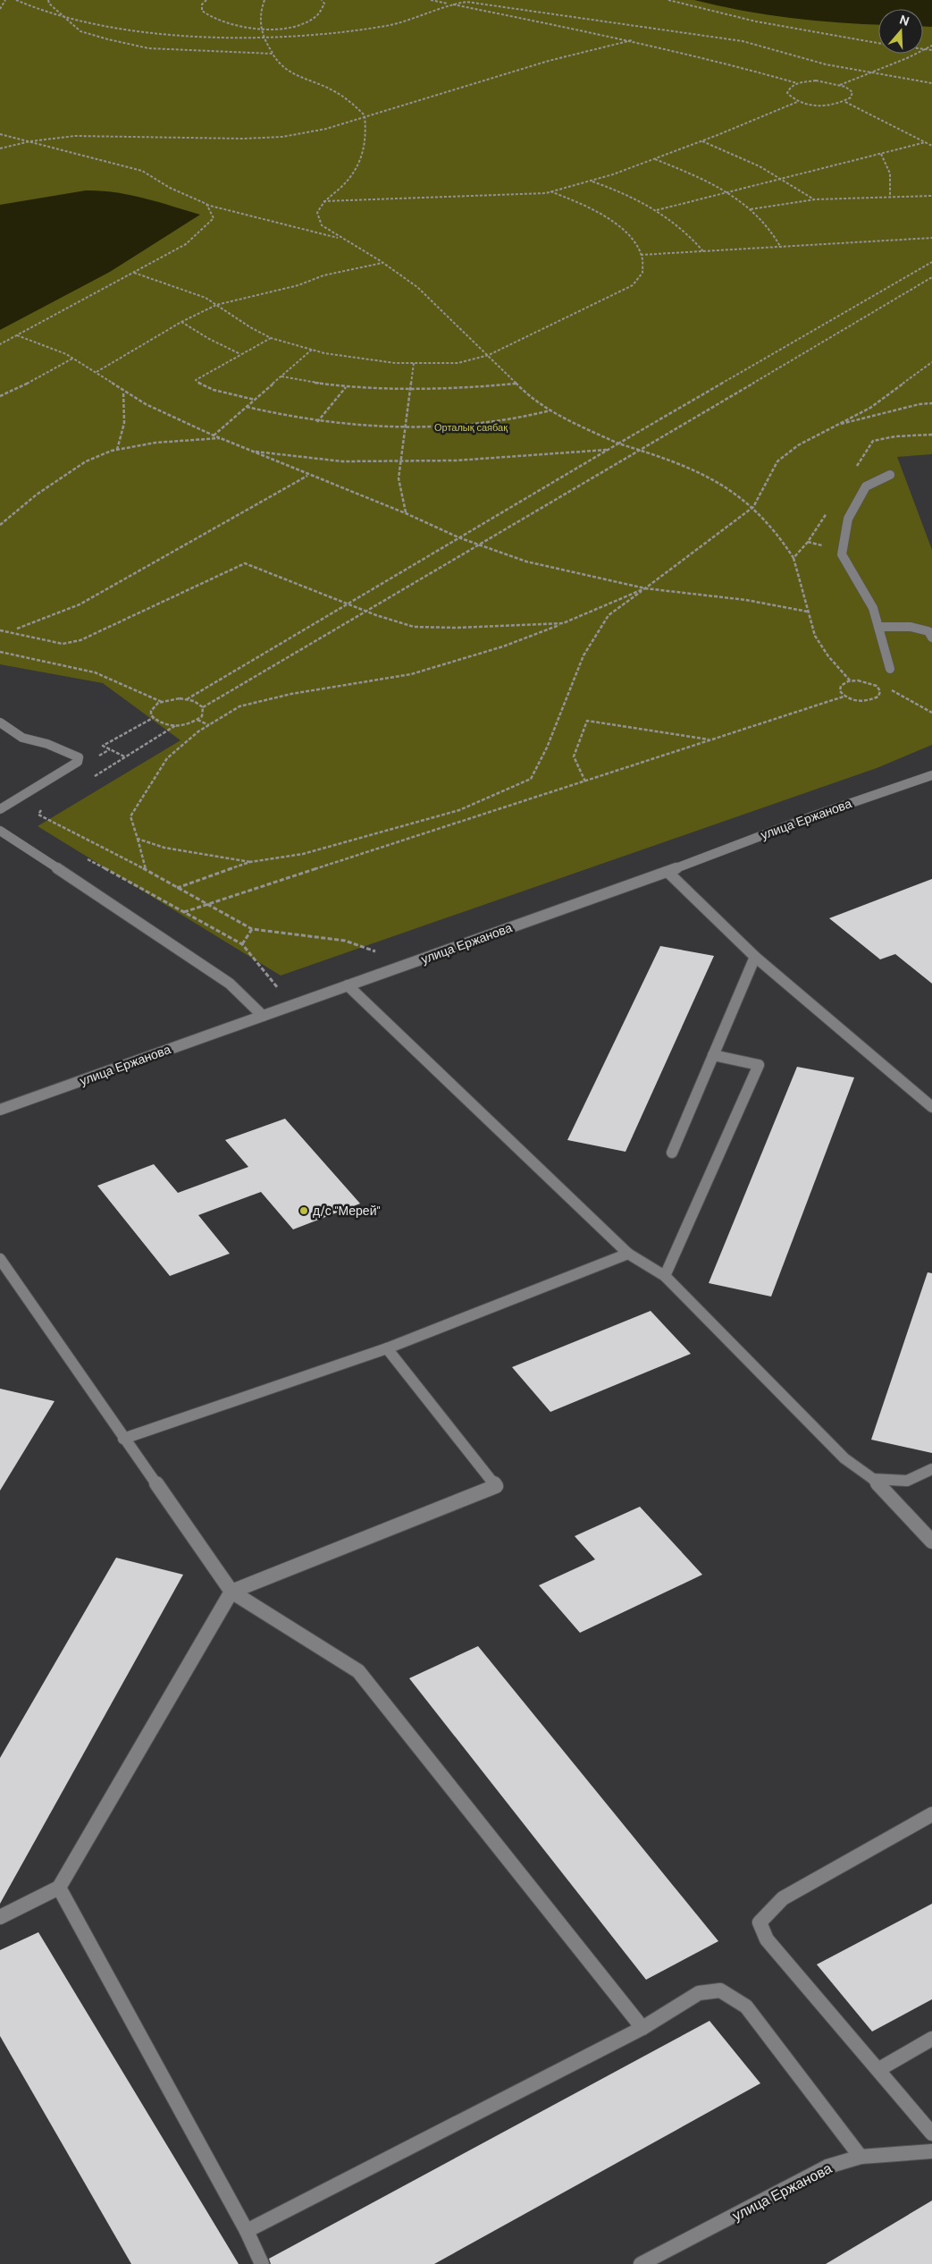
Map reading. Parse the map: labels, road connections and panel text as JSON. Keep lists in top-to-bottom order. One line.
{"streets":{"street":["улица Ержанова"]},"parks":["Орталық саябақ"],"places":["д/с \"Мерей\""],"north":"top"}
